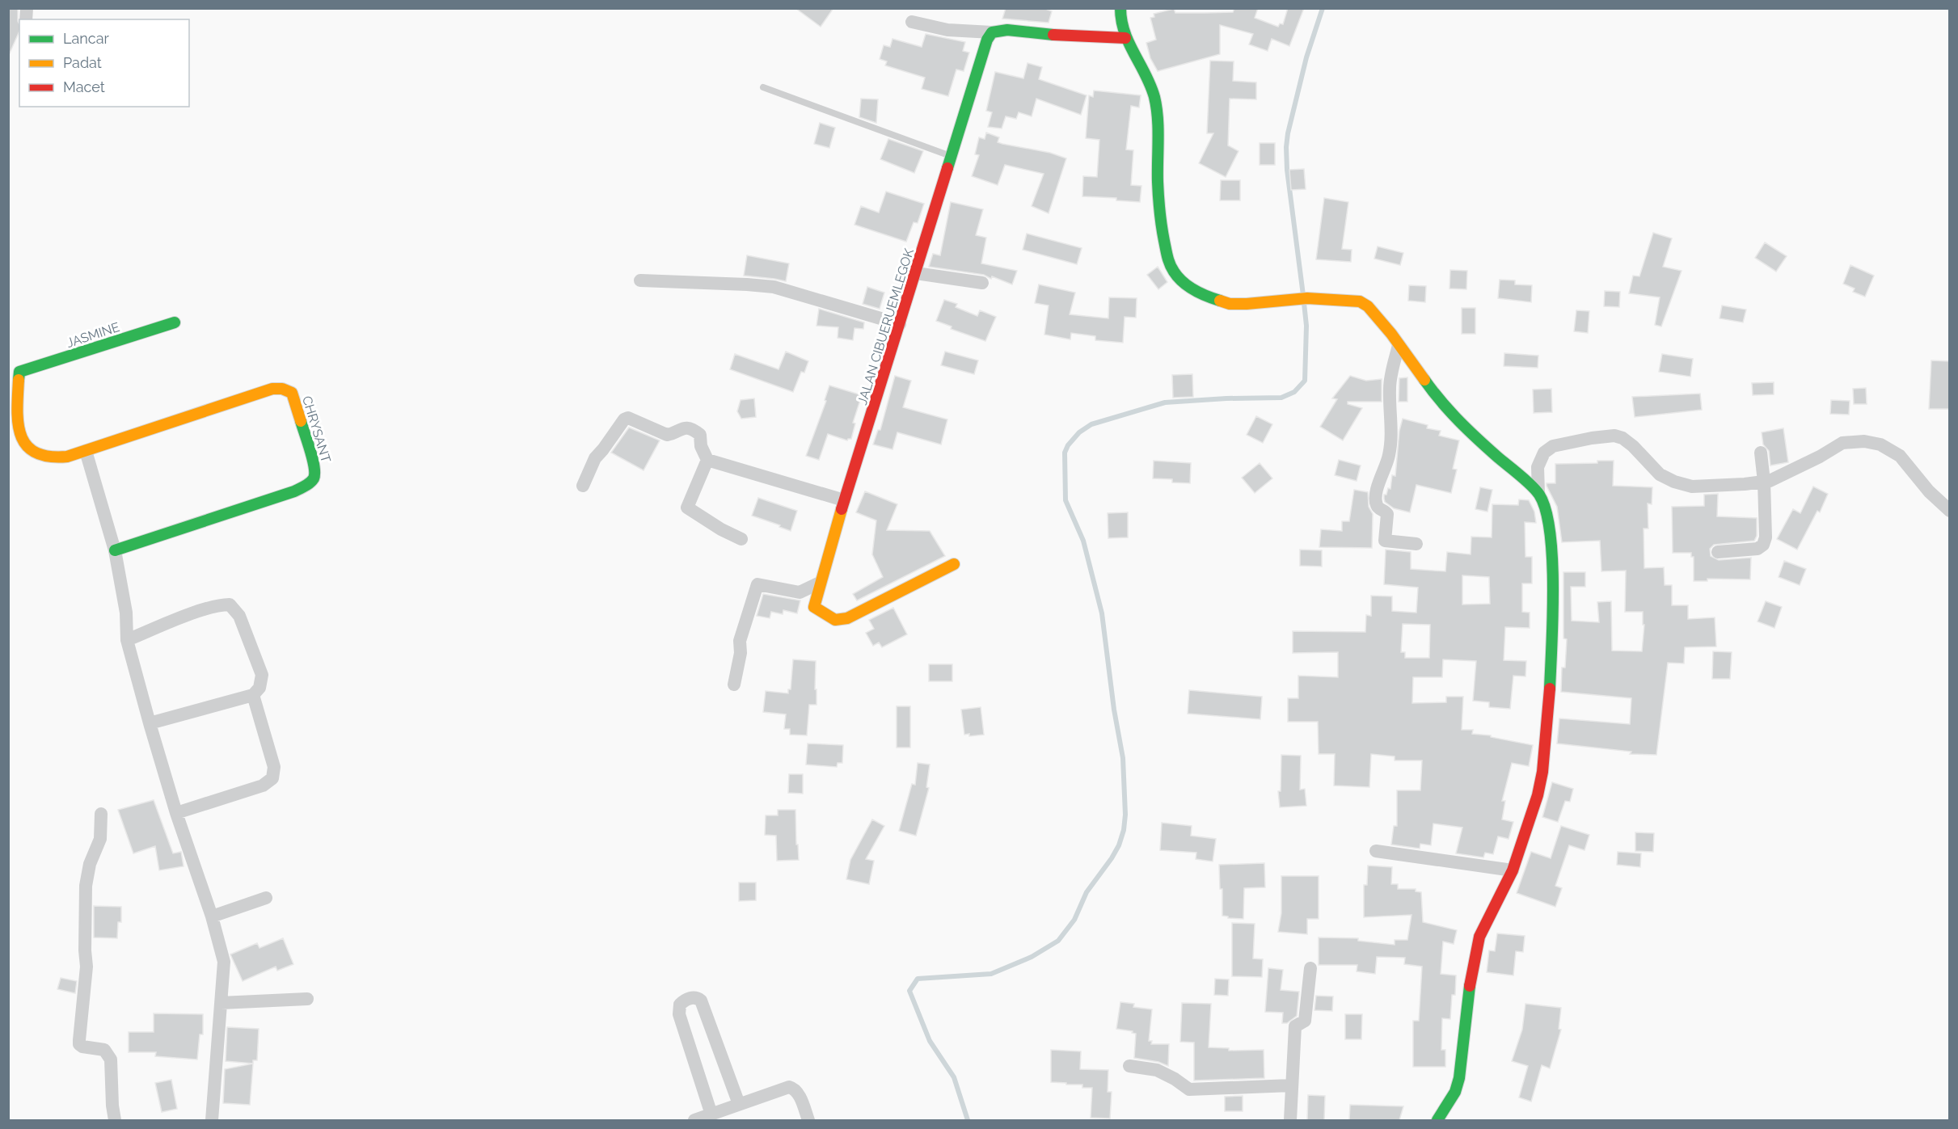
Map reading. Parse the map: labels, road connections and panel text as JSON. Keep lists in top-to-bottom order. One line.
{"streets":{"street":["JALAN CIBUERUEMLEGOK","JASMINE","CHRYSANT"]},"crossings":[["JASMINE","CHRYSANT"]],"legend":["Lancar","Padat","Macet"]}
